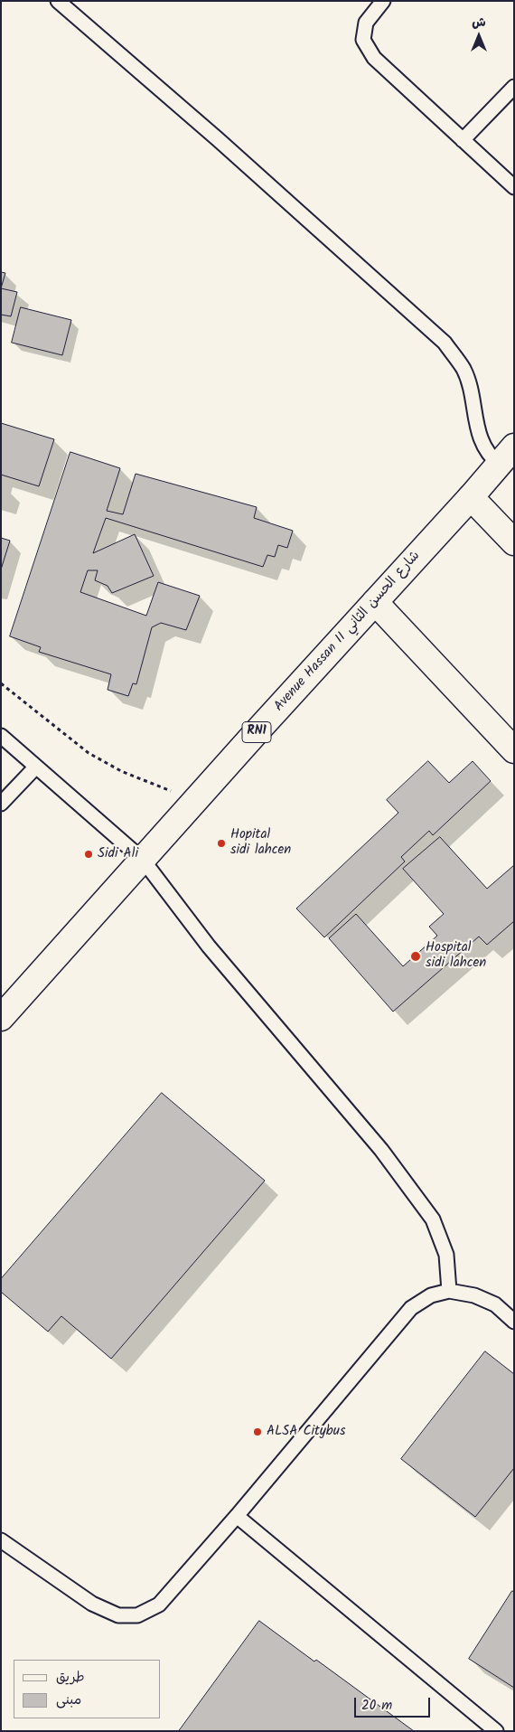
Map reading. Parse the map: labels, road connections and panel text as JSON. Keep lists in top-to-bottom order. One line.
{"streets":{"main road":["Avenue Hassan II شارع الحسن الثاني","RN1"]},"places":["Hopital sidi lahcen","Sidi Ali","Hospital sidi lahcen","ALSA Citybus"],"legend":["طريق","مبنى"],"scale_bar":"20 m","north":"top"}
